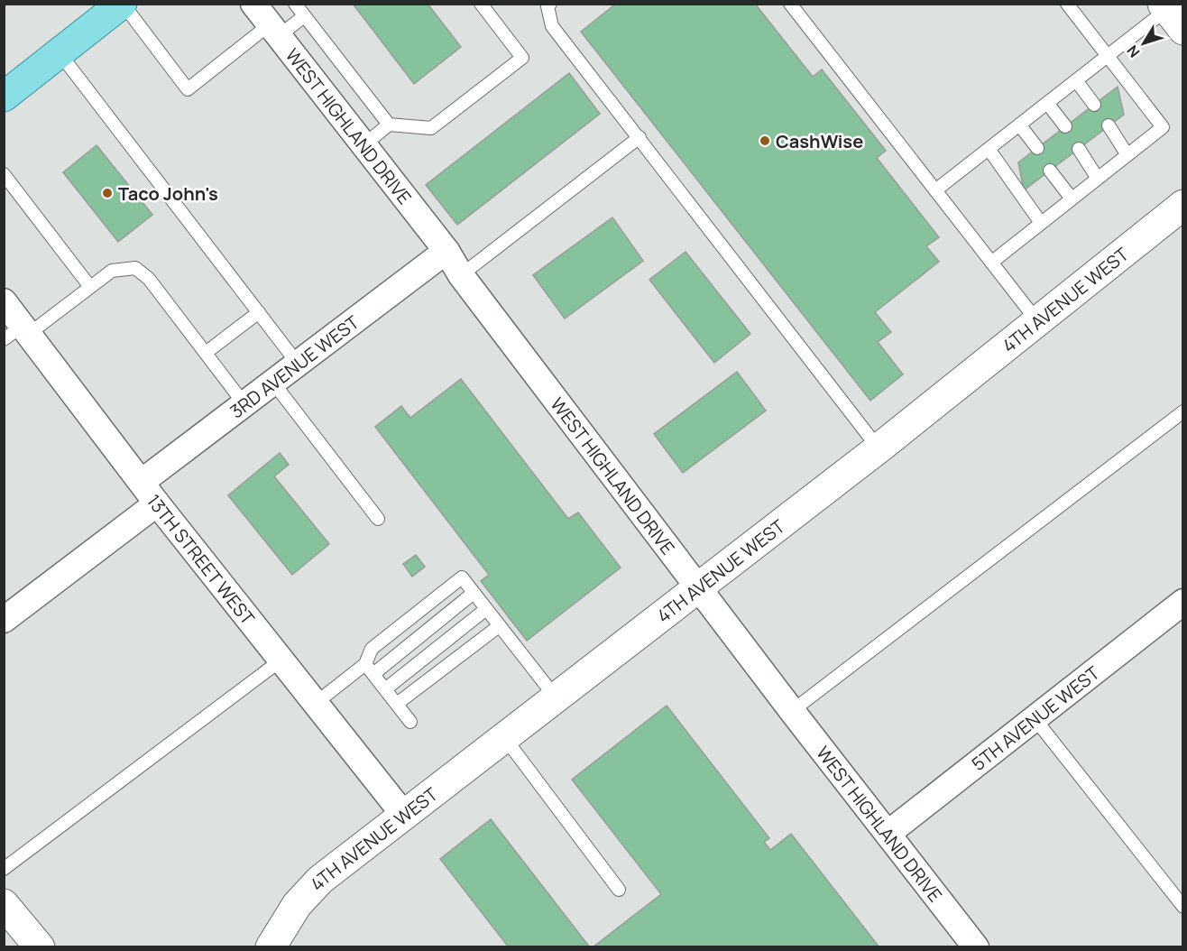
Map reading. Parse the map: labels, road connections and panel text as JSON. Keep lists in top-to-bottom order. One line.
{"streets":{"street":["WEST HIGHLAND DRIVE","4TH AVENUE WEST","3RD AVENUE WEST","13TH STREET WEST","5TH AVENUE WEST"]},"crossings":[["WEST HIGHLAND DRIVE","4TH AVENUE WEST"],["WEST HIGHLAND DRIVE","3RD AVENUE WEST"],["WEST HIGHLAND DRIVE","5TH AVENUE WEST"],["4TH AVENUE WEST","13TH STREET WEST"],["3RD AVENUE WEST","13TH STREET WEST"]],"places":["CashWise","Taco John's"],"north":"bottom left"}
